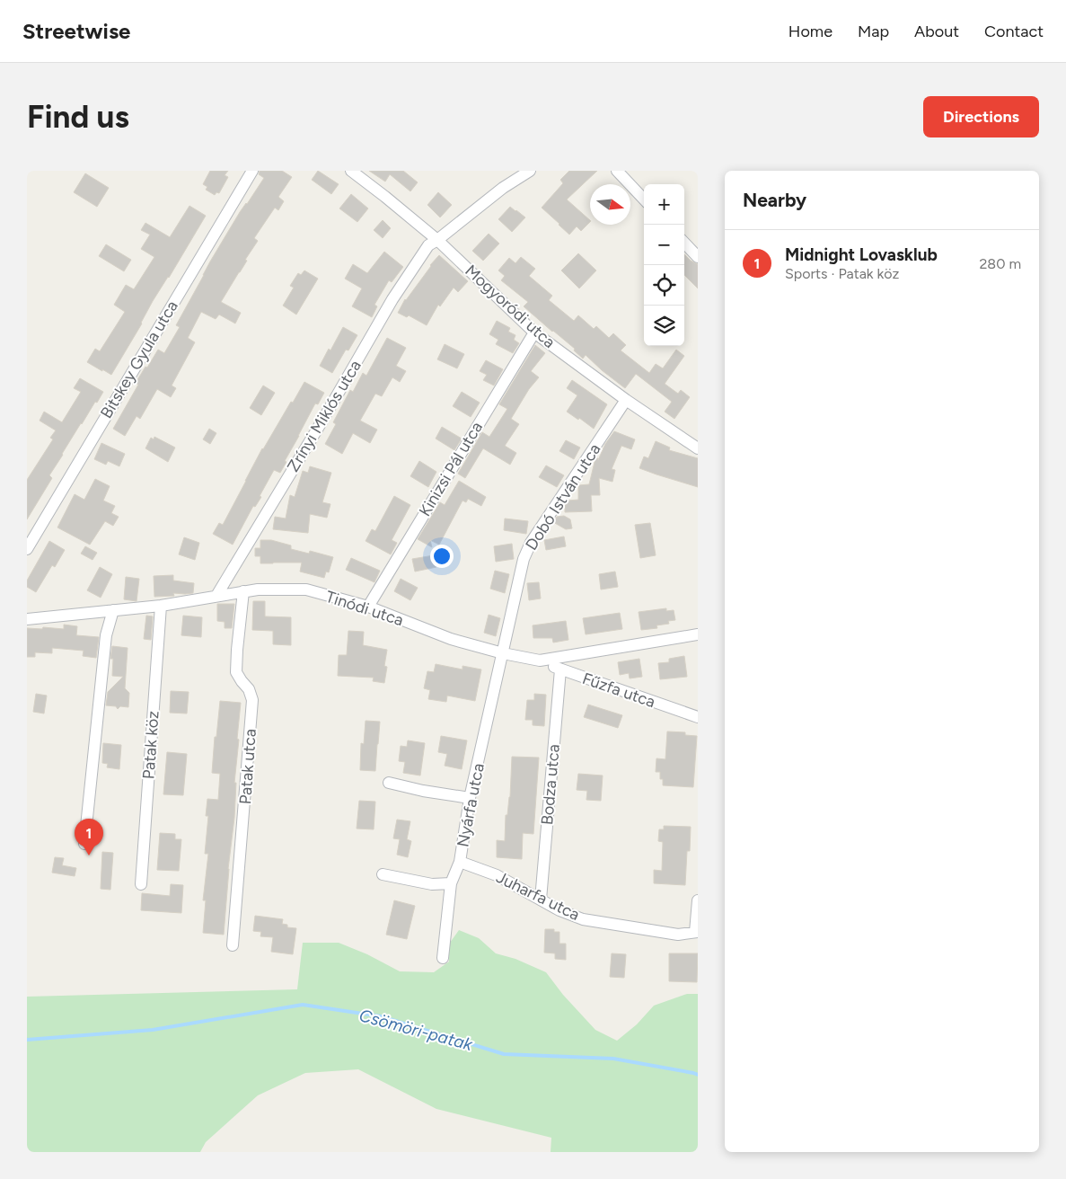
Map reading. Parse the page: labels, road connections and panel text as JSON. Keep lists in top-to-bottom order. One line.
{"streets":{"street":["Mogyoródi utca","Bitskey Gyula utca","Zrínyi Miklós utca","Kinizsi Pál utca","Dobó István utca","Tinódi utca","Fűzfa utca","Patak köz","Patak utca","Bodza utca","Nyárfa utca","Juharfa utca"]},"crossings":[["Mogyoródi utca","Zrínyi Miklós utca"],["Mogyoródi utca","Kinizsi Pál utca"],["Mogyoródi utca","Dobó István utca"],["Zrínyi Miklós utca","Tinódi utca"],["Kinizsi Pál utca","Tinódi utca"],["Dobó István utca","Tinódi utca"],["Dobó István utca","Nyárfa utca"],["Tinódi utca","Fűzfa utca"],["Tinódi utca","Patak köz"],["Tinódi utca","Patak utca"],["Tinódi utca","Nyárfa utca"],["Fűzfa utca","Bodza utca"],["Bodza utca","Juharfa utca"],["Nyárfa utca","Juharfa utca"]],"water":["Csömöri-patak"],"north":"right","page":{"header":"Streetwise","nav":["Home","Map","About","Contact"],"buttons":"Directions","title":"Find us","heading":"Nearby","map_buttons":["+","−"],"list":[{"mark":"1","name":"Midnight Lovasklub","note":"Sports · Patak köz","value":"280 m"}],"pins":"1"}}
